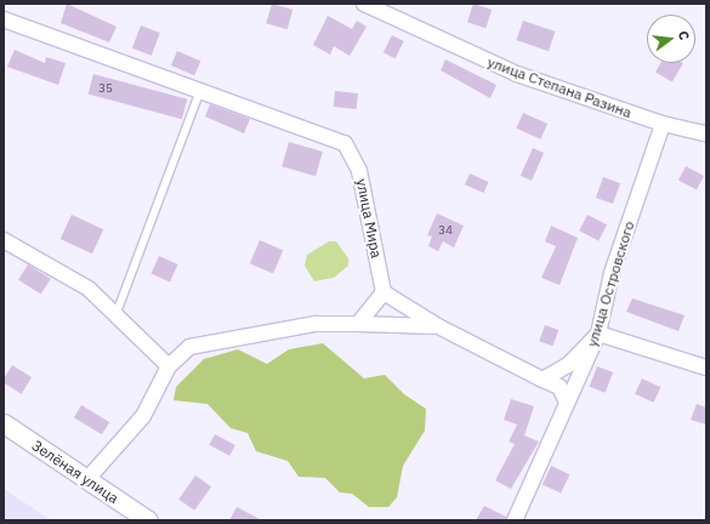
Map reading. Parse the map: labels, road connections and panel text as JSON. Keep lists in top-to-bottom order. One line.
{"streets":{"street":["улица Степана Разина","улица Мира","улица Островского","Зелёная улица"]},"crossings":[["улица Степана Разина","улица Островского"]],"house_numbers":["35","34"],"north":"right"}
